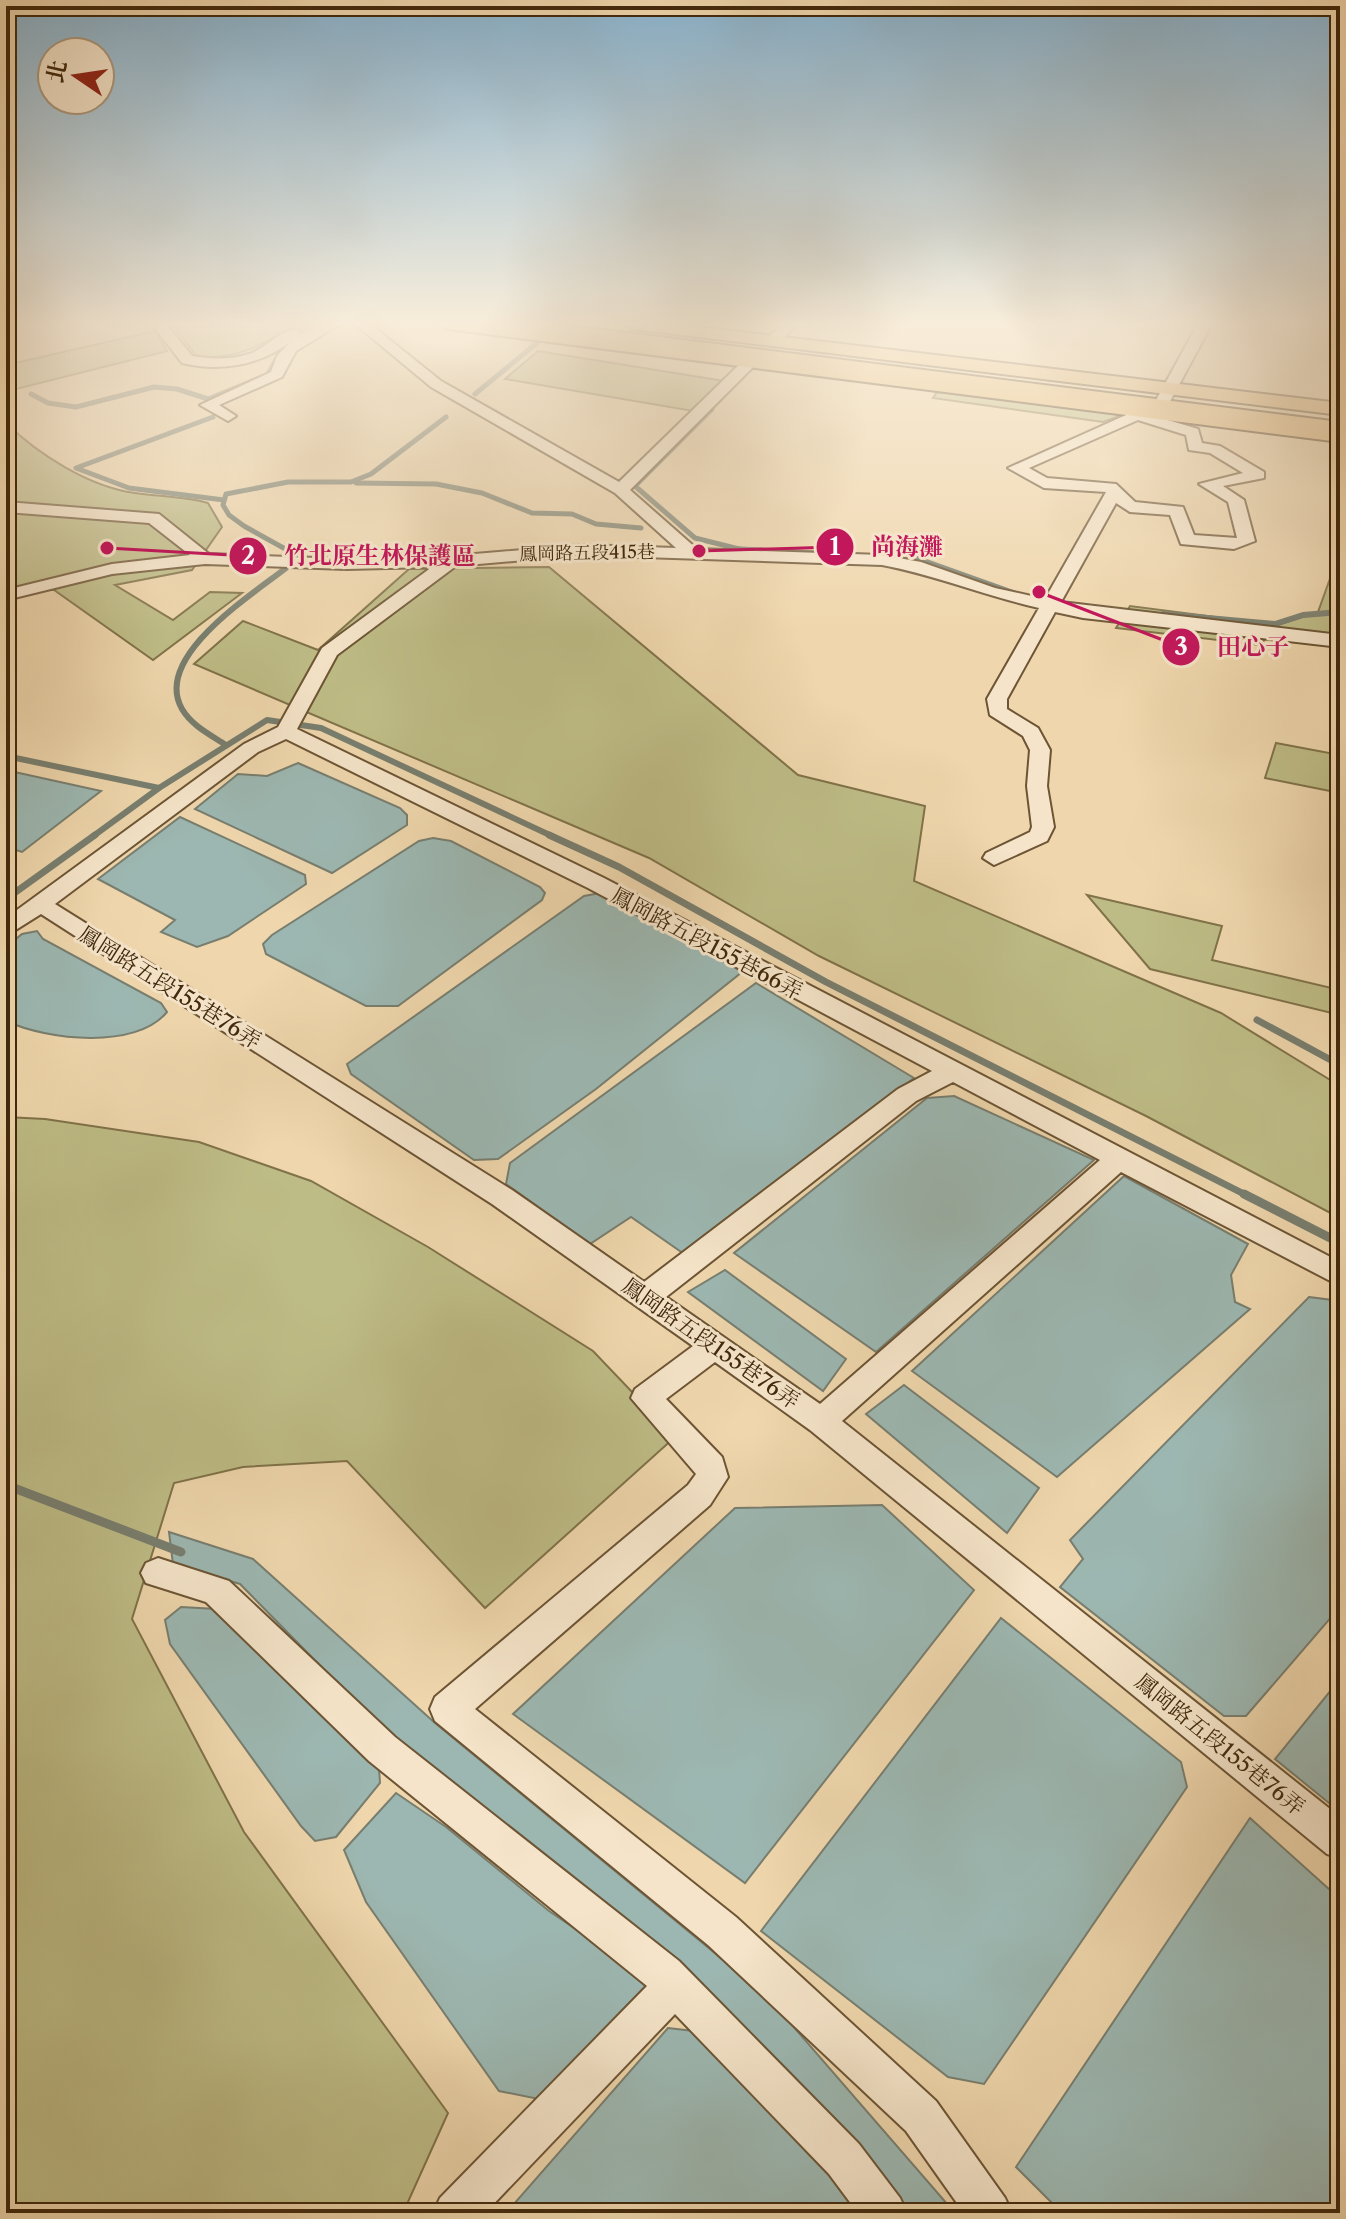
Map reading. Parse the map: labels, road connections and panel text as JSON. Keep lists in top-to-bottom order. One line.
{"streets":{"street":["鳳岡路五段415巷","鳳岡路五段155巷66弄","鳳岡路五段155巷76弄"]},"places":["竹北原生林保護區","尚海灘","田心子"],"north":"left"}
